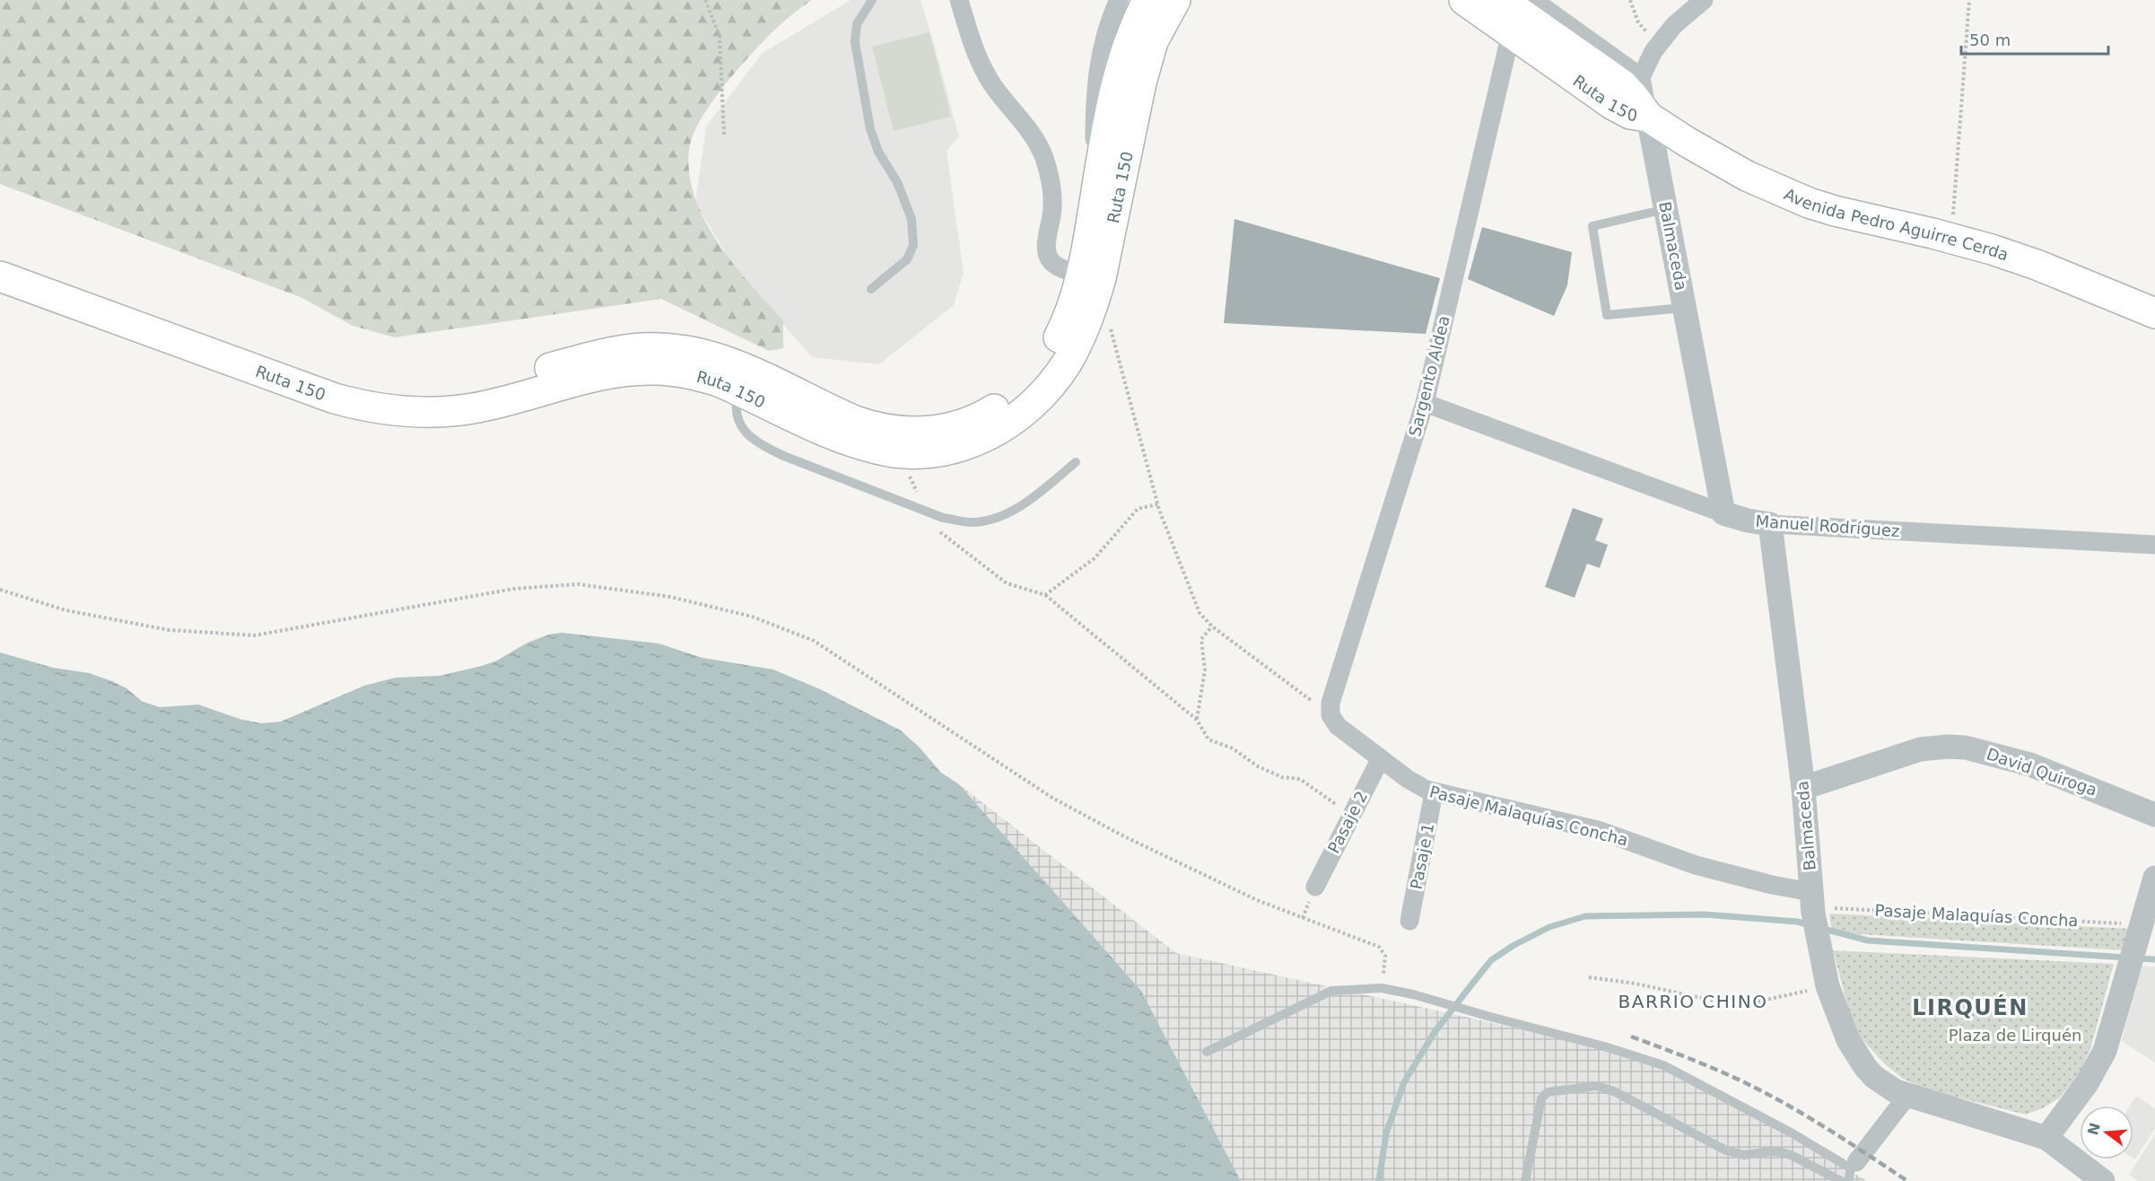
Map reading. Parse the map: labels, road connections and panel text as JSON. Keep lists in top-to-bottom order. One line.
{"streets":{"main road":["Ruta 150","Avenida Pedro Aguirre Cerda"],"street":["Balmaceda","Sargento Aldea","Manuel Rodríguez","David Quiroga","Pasaje Malaquías Concha","Pasaje 2","Pasaje 1"]},"crossings":[["Ruta 150","Avenida Pedro Aguirre Cerda"],["Ruta 150","Balmaceda"],["Ruta 150","Sargento Aldea"],["Avenida Pedro Aguirre Cerda","Balmaceda"],["Balmaceda","Manuel Rodríguez"],["Balmaceda","David Quiroga"],["Balmaceda","Pasaje Malaquías Concha"],["Sargento Aldea","Manuel Rodríguez"],["Sargento Aldea","Pasaje Malaquías Concha"],["Pasaje Malaquías Concha","Pasaje 2"],["Pasaje Malaquías Concha","Pasaje 1"]],"districts":["BARRIO CHINO","LIRQUÉN"],"parks":["Plaza de Lirquén"],"scale_bar":"50 m","north":"left"}
